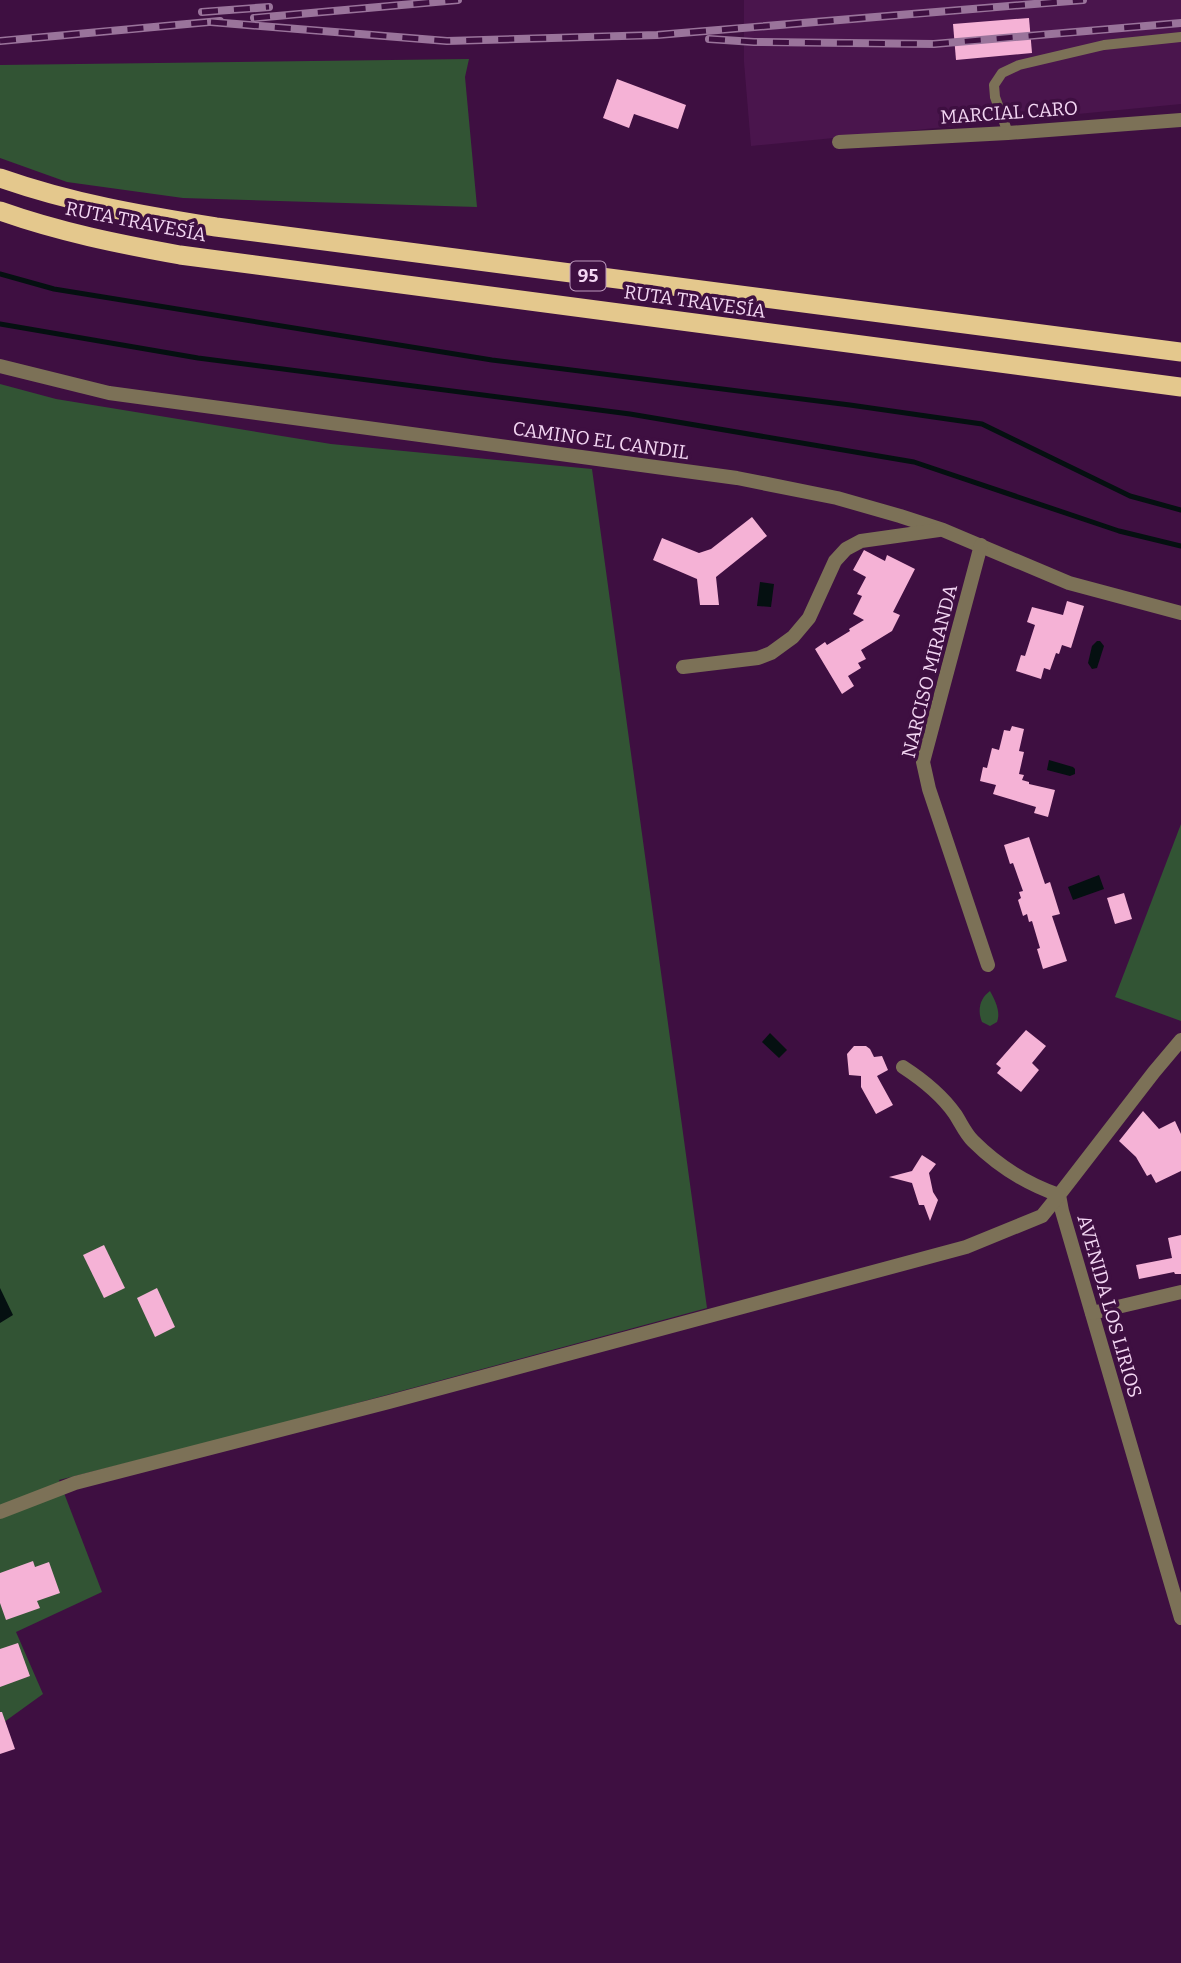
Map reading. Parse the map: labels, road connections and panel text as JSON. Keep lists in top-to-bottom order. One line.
{"streets":{"highway":["RUTA TRAVESÍA","95"],"street":["MARCIAL CARO","CAMINO EL CANDIL","NARCISO MIRANDA","AVENIDA LOS LIRIOS"]},"crossings":[["CAMINO EL CANDIL","NARCISO MIRANDA"]]}
